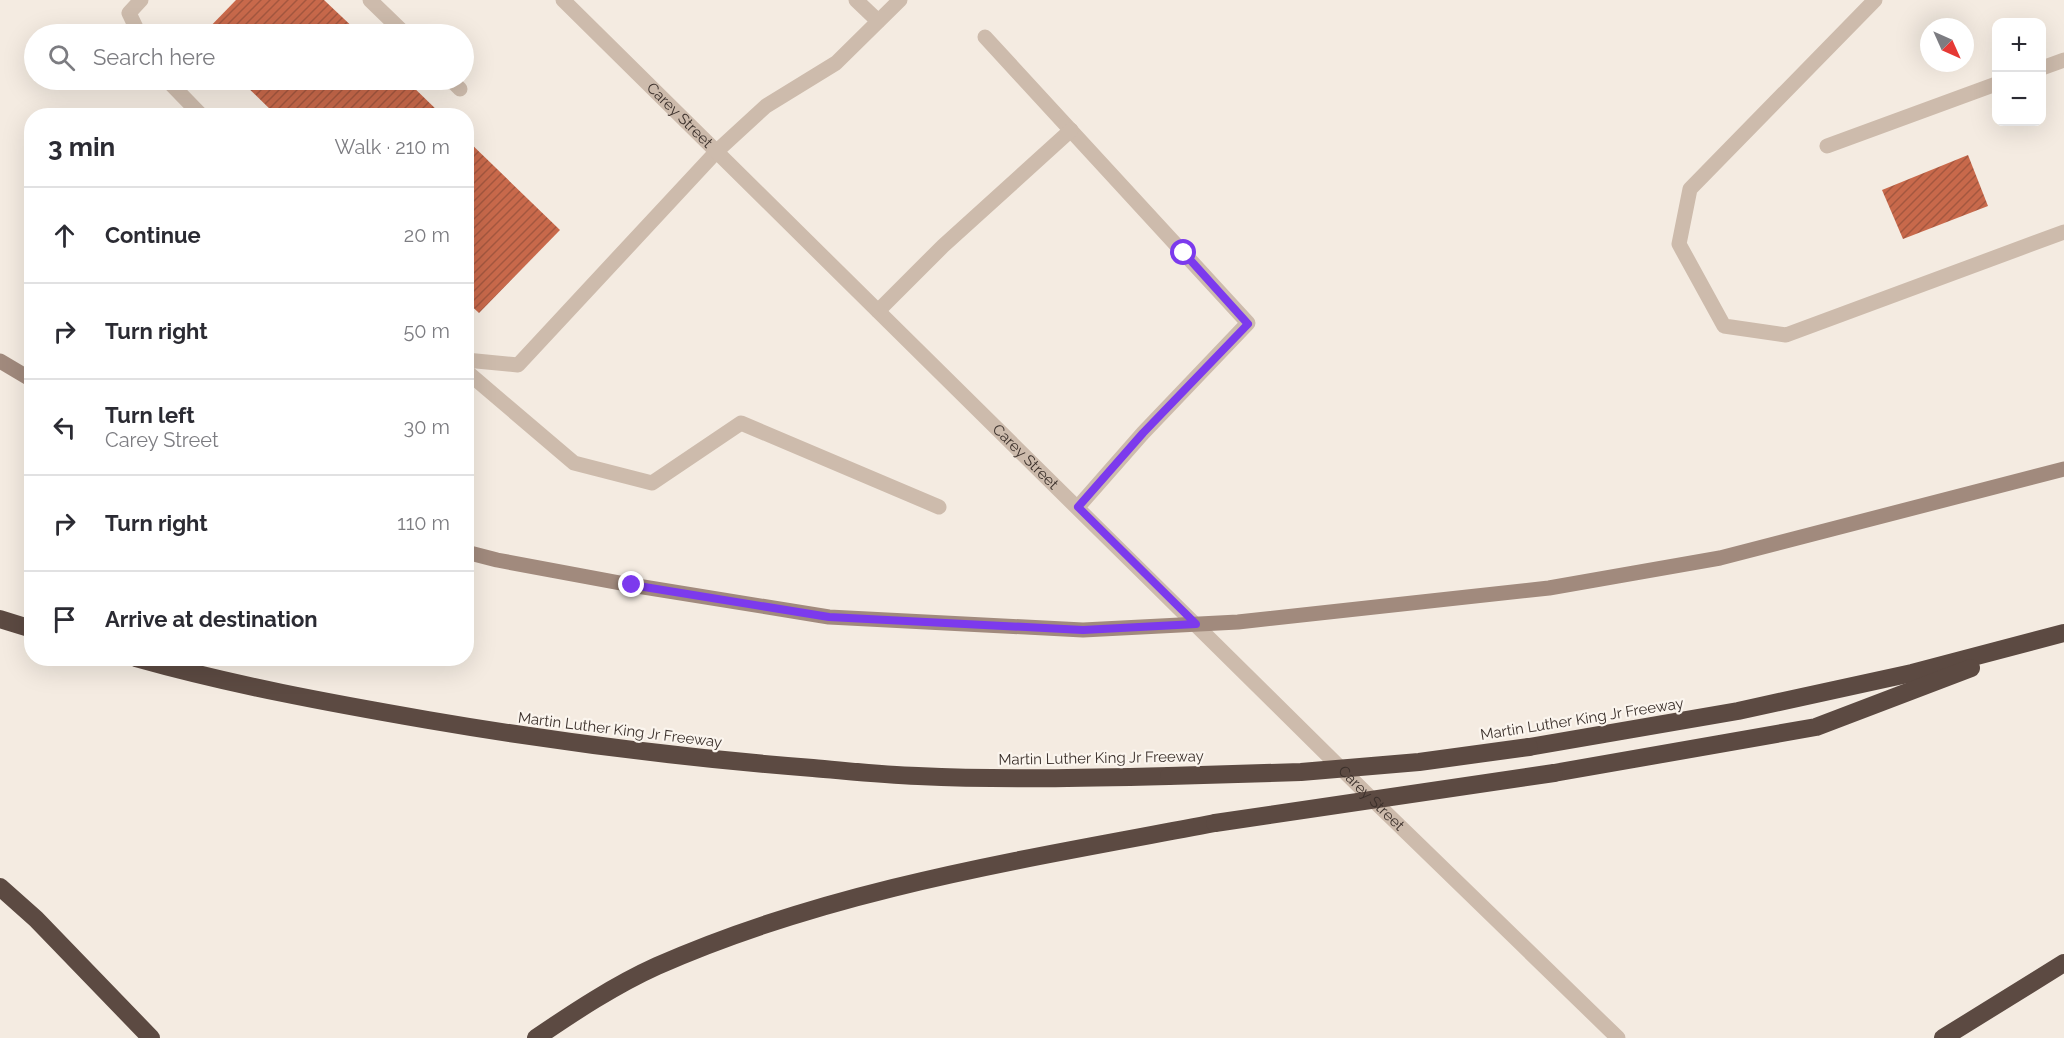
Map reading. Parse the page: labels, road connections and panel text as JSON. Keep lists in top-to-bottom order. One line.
{"streets":{"highway":["Martin Luther King Jr Freeway"],"street":["Carey Street"]},"north":"bottom right","page":{"map_buttons":["+","−"],"search":"Search here","heading":["3 min","Walk · 210 m"],"list":[["Continue","20 m"],["Turn right","50 m"],["Turn left","Carey Street","30 m"],["Turn right","110 m"],"Arrive at destination"]}}
